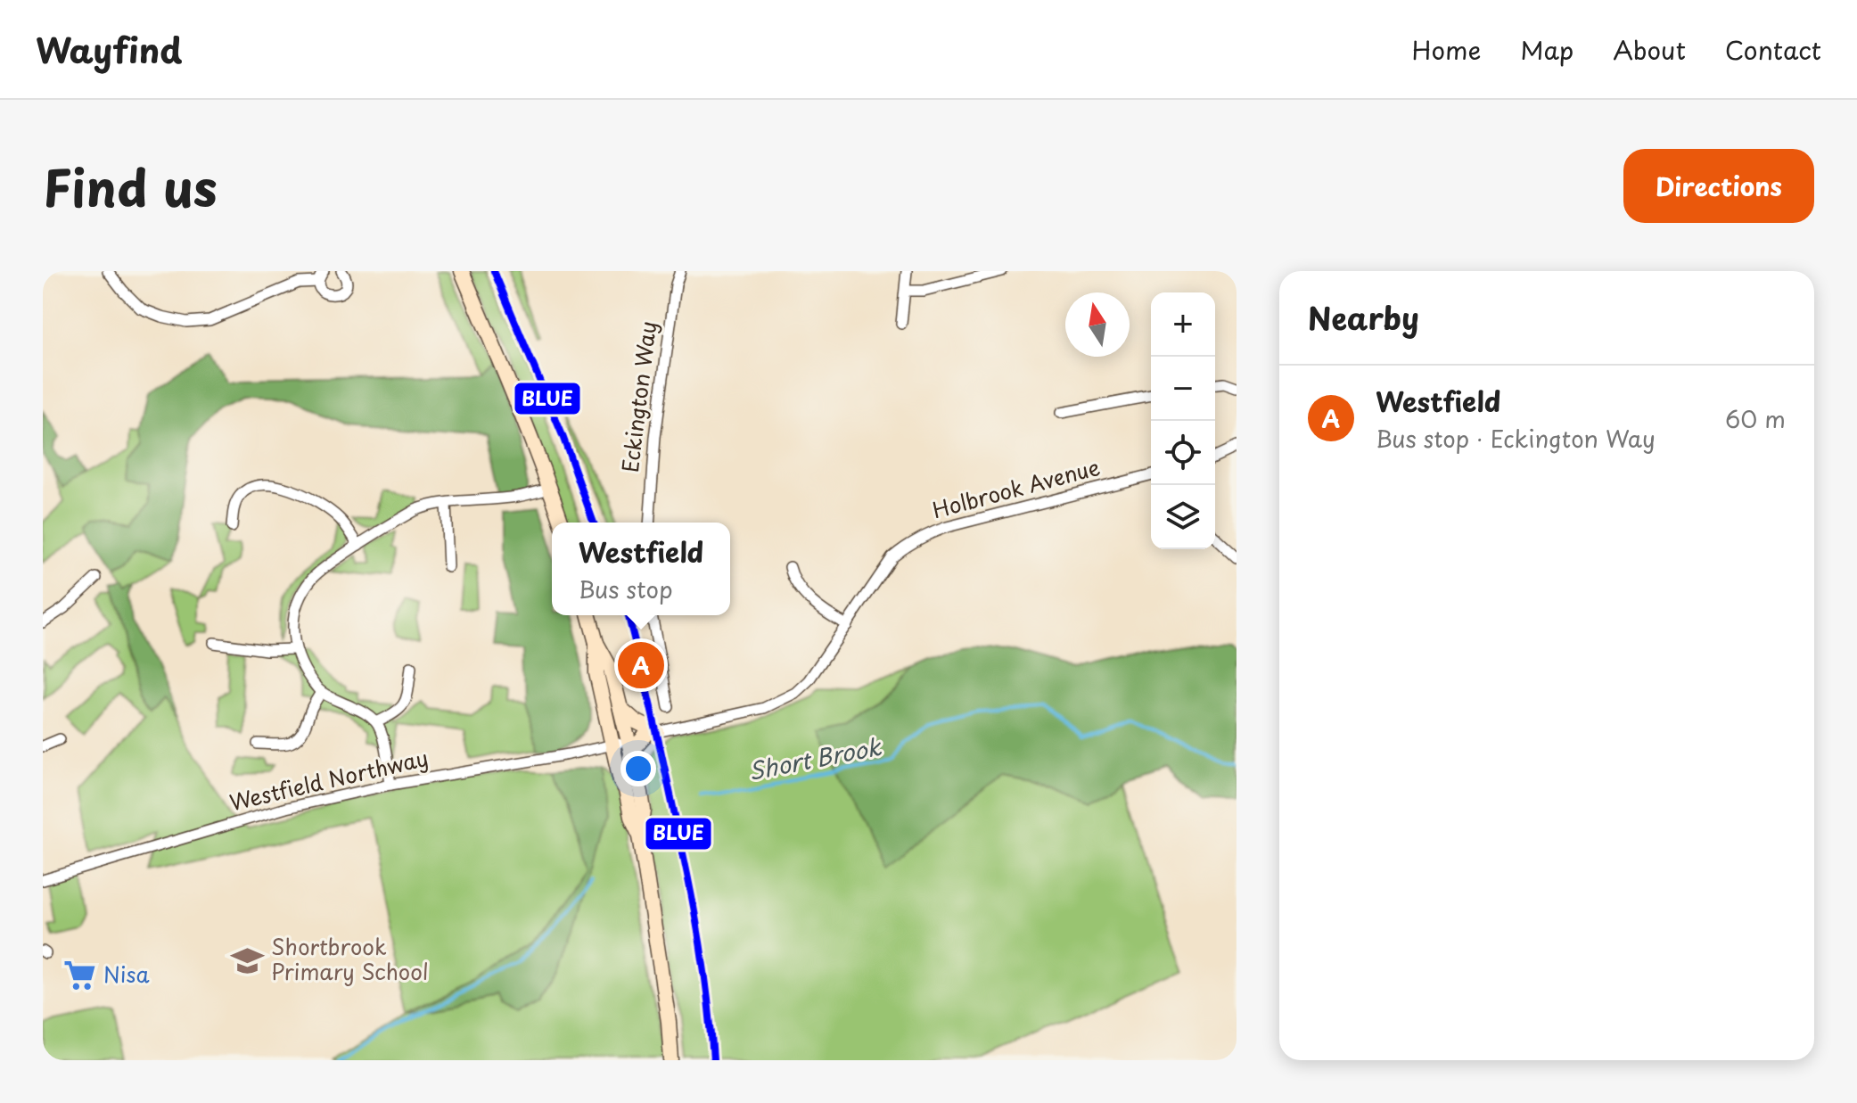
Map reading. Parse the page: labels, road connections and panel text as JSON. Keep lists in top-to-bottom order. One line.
{"streets":{"street":["Eckington Way","Holbrook Avenue","Westfield Northway"]},"water":["Short Brook"],"places":{"school or university":["Shortbrook Primary School"],"supermarket":["Nisa"]},"lines":["transit line BLUE"],"north":"top","page":{"header":"Wayfind","nav":["Home","Map","About","Contact"],"title":"Find us","buttons":"Directions","heading":"Nearby","map_buttons":["+","−"],"list":[{"mark":"A","name":"Westfield","note":"Bus stop · Eckington Way","value":"60 m"}],"popup":["Westfield","Bus stop"],"pins":"A"}}
